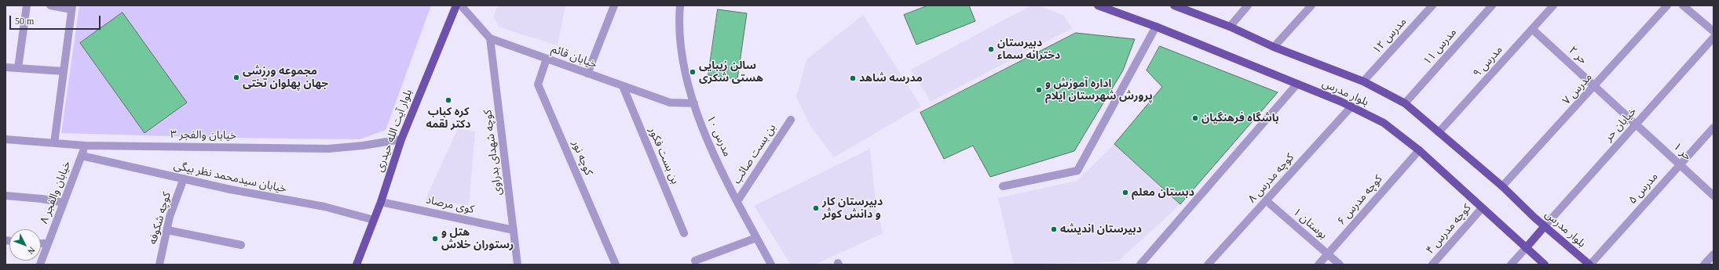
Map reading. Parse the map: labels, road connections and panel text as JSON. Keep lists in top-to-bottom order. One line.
{"streets":{"main road":["بلوار مدرس","بلوار آیت الله حیدری"],"street":["مدرس ۱۲","مدرس ۱۱","حر ۲","خیابان قائم","مدرس ۹","مدرس ۷","خیابان حر","خیابان والفجر ۳","مدرس ۱۰","حر ۱","کوچه شهدای بدراوی","بن بست صائب","بن بست فکور","کوچه نور","خیابان سیدمحمد نظر بیگی","کوچه مدرس ۸","مدرس ۵","خیابان والفجر ۸","کوچه مدرس ۶","کوی مرصاد","کوچه شکوفه","بوستان ۱","کوچه مدرس ۴"]},"crossings":[["مدرس ۱۲","بلوار مدرس"],["مدرس ۱۱","بلوار مدرس"],["حر ۲","مدرس ۹"],["حر ۲","مدرس ۷"],["حر ۲","خیابان حر"],["حر ۲","حر ۱"],["خیابان قائم","مدرس ۱۰"],["خیابان قائم","کوچه شهدای بدراوی"],["خیابان قائم","بن بست فکور"],["خیابان قائم","کوچه نور"],["مدرس ۹","بلوار مدرس"],["مدرس ۷","بلوار مدرس"],["بلوار مدرس","خیابان حر"],["بلوار مدرس","کوچه مدرس ۸"],["بلوار مدرس","مدرس ۵"],["بلوار مدرس","کوچه مدرس ۶"],["بلوار مدرس","کوچه مدرس ۴"],["خیابان حر","حر ۱"],["بلوار آیت الله حیدری","خیابان والفجر ۳"],["بلوار آیت الله حیدری","خیابان سیدمحمد نظر بیگی"],["بلوار آیت الله حیدری","کوی مرصاد"],["خیابان والفجر ۳","خیابان والفجر ۸"],["مدرس ۱۰","بن بست صائب"],["حر ۱","مدرس ۵"],["کوچه شهدای بدراوی","کوی مرصاد"],["خیابان سیدمحمد نظر بیگی","خیابان والفجر ۸"],["خیابان سیدمحمد نظر بیگی","کوچه شکوفه"],["کوچه مدرس ۸","بوستان ۱"],["کوچه مدرس ۶","بوستان ۱"]],"places":["دبیرستان دخترانه سماء","سالن زیبایی هستی شکری","مجموعه ورزشی جهان پهلوان تختی","مدرسه شاهد","اداره آموزش و پرورش شهرستان ایلام","کره کباب دکتر لقمه","باشگاه فرهنگیان","دبستان معلم","دبیرستان کار و دانش کوثر","دبیرستان اندیشه","هتل و رستوران خلاش"],"scale_bar":"50 m","north":"bottom right"}
